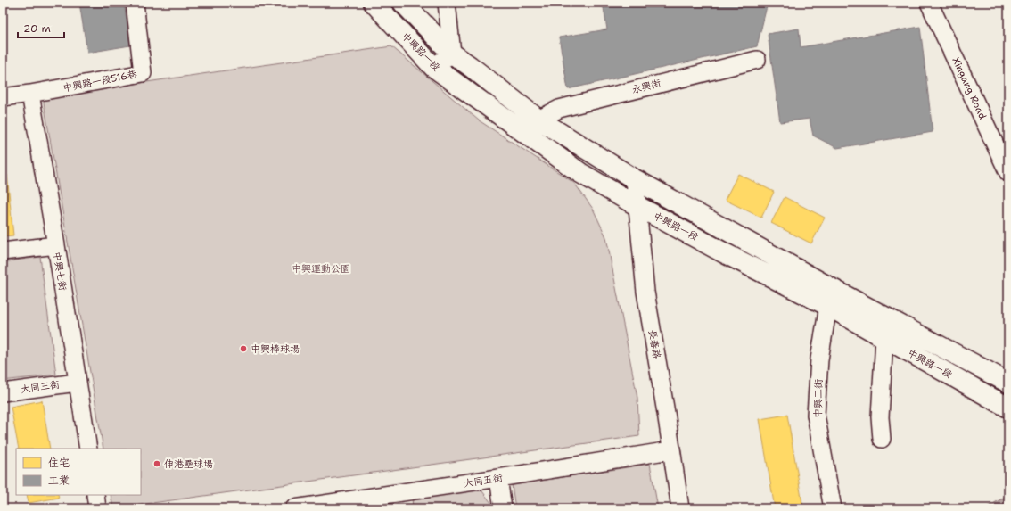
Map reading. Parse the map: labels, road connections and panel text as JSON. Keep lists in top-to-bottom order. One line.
{"streets":{"main road":["中興路一段"],"street":["中興路一段516巷","永興街","Xingang Road","中興七街","長春路","大同三街","中興三街","大同五街"]},"crossings":[["中興路一段","永興街"],["中興路一段","長春路"],["中興路一段","中興三街"],["中興路一段516巷","中興七街"],["中興七街","大同三街"],["長春路","大同五街"]],"parks":["中興運動公園"],"places":["中興棒球場","伸港壘球場"],"legend":["住宅","工業"],"scale_bar":"20 m"}
